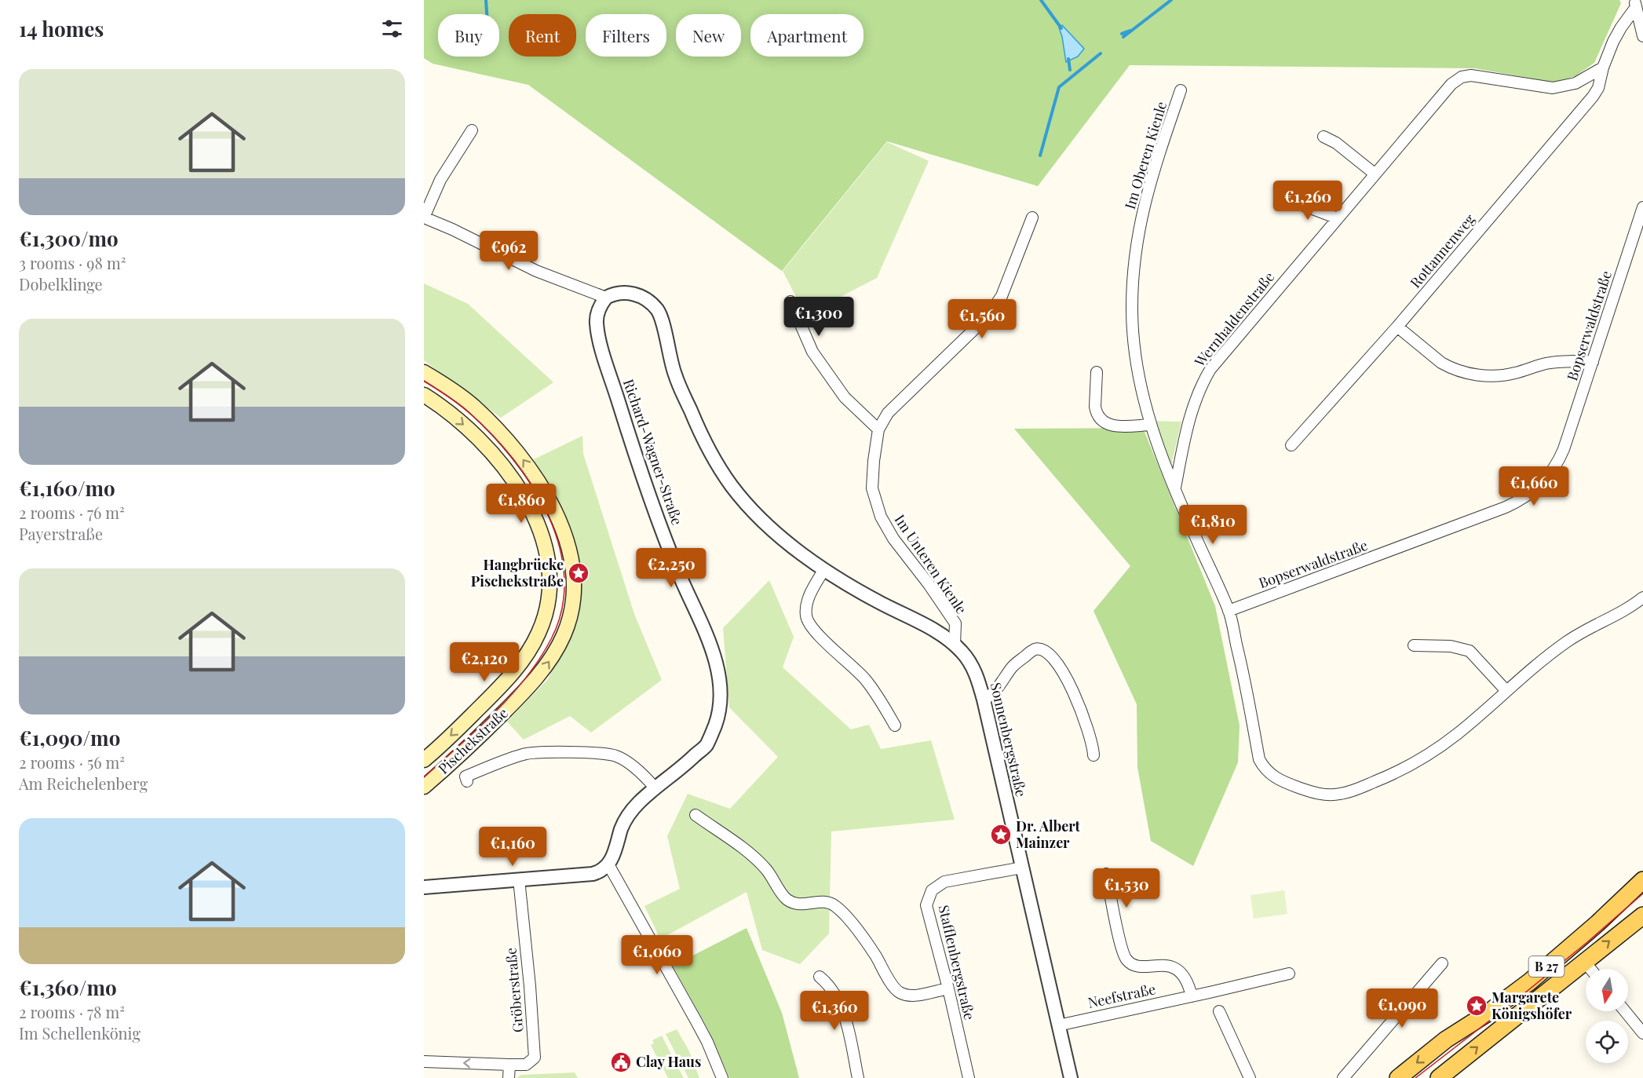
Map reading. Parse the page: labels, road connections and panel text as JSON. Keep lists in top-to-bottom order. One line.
{"streets":{"main road":["Pischekstraße","B 27"],"street":["Im Oberen Kienle","Rottannenweg","Wernhaldenstraße","Bopserwaldstraße","Richard-Wagner-Straße","Im Unteren Kienle","Sonnenbergstraße","Stafflenbergstraße","Gröberstraße","Neefstraße"]},"crossings":[["Im Oberen Kienle","Wernhaldenstraße"],["Rottannenweg","Wernhaldenstraße"],["Richard-Wagner-Straße","Sonnenbergstraße"],["Im Unteren Kienle","Sonnenbergstraße"],["Sonnenbergstraße","Stafflenbergstraße"],["Sonnenbergstraße","Neefstraße"]],"places":{"place":["Hangbrücke Pischekstraße","Dr. Albert Mainzer","Margarete Königshöfer"],"public building":["Clay Haus"]},"north":"bottom","page":{"heading":"14 homes","chip":["Buy","Rent","Filters","New","Apartment"],"list":[{"name":"€1,300/mo","note":"3 rooms · 98 m² · Dobelklinge"},{"name":"€1,160/mo","note":"2 rooms · 76 m² · Payerstraße"},{"name":"€1,090/mo","note":"2 rooms · 56 m² · Am Reichelenberg"},{"name":"€1,360/mo","note":"2 rooms · 78 m² · Im Schellenkönig"}],"price":["€1,260","€962","€1,300","€1,560","€1,660","€1,860","€1,810","€2,250","€2,120","€1,160","€1,530","€1,060","€1,090","€1,360"]}}
